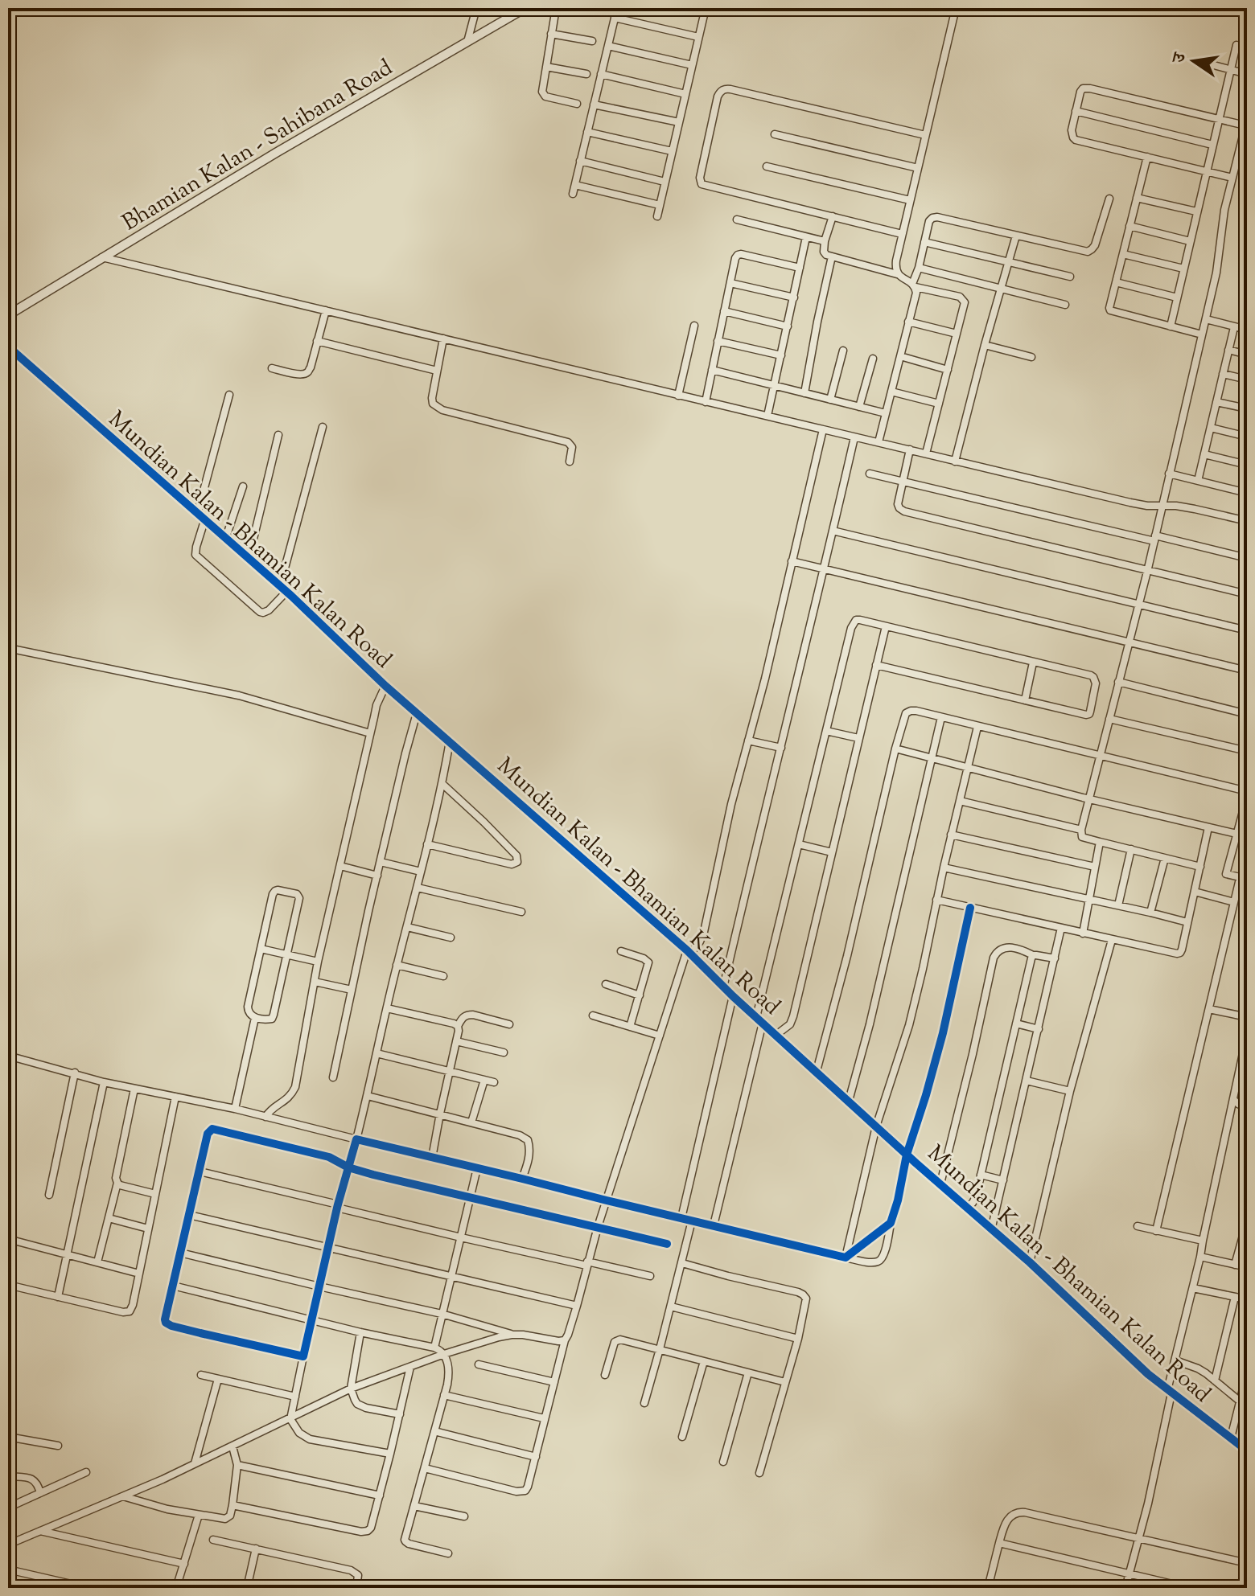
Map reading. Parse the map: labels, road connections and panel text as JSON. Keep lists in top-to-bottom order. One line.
{"streets":{"street":["Bhamian Kalan - Sahibana Road","Mundian Kalan - Bhamian Kalan Road"]},"north":"left"}
